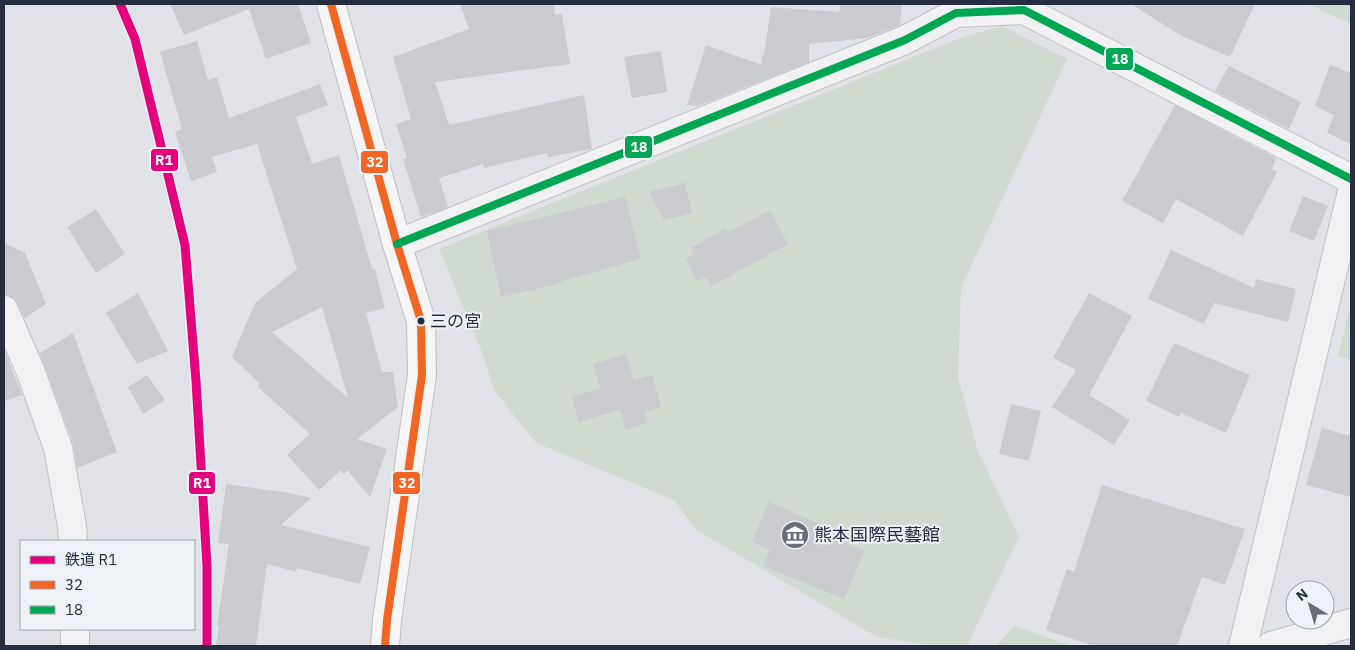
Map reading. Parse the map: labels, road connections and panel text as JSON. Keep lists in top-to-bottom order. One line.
{"places":{"other":["三の宮"],"museum":["熊本国際民藝館"]},"lines":["rail line R1","transit line 32","transit line 18"],"legend":["鉄道 R1","32","18"],"north":"top left"}
